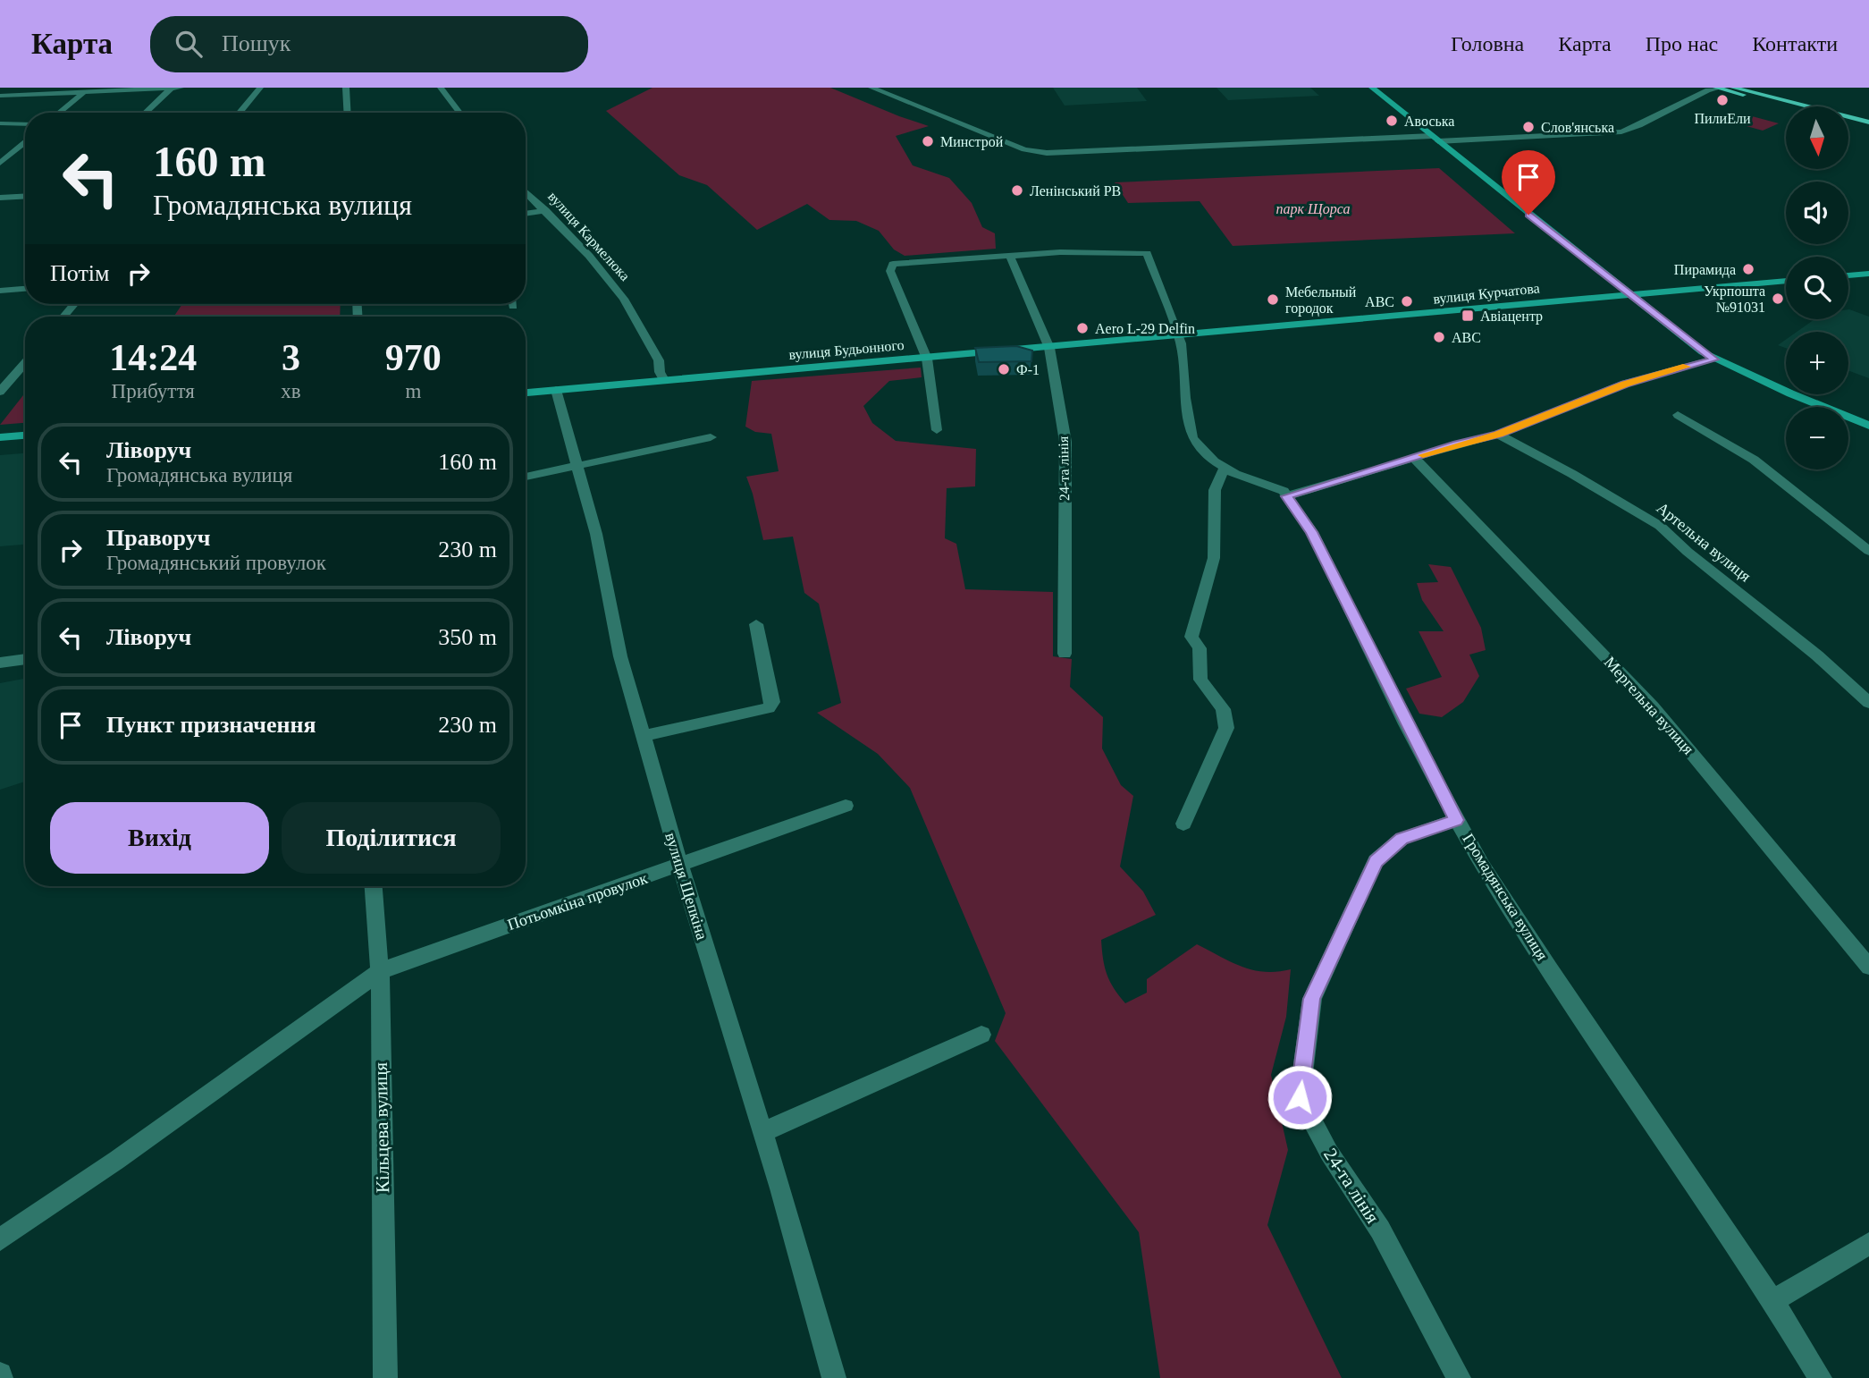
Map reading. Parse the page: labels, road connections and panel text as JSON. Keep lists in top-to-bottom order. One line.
{"streets":{"main road":["вулиця Курчатова","вулиця Будьонного"],"street":["вулиця Кармелюка","24-та лінія","Артельна вулиця","Мергельна вулиця","вулиця Щепкіна","Громадянська вулиця","Потьомкіна провулок","Кільцева вулиця"]},"crossings":[["вулиця Кармелюка","вулиця Будьонного"],["вулиця Курчатова","вулиця Будьонного"],["вулиця Курчатова","Громадянська вулиця"],["вулиця Будьонного","24-та лінія"],["вулиця Будьонного","вулиця Щепкіна"],["вулиця Будьонного","Громадянська вулиця"],["24-та лінія","Громадянська вулиця"],["вулиця Щепкіна","Потьомкіна провулок"],["Потьомкіна провулок","Кільцева вулиця"]],"parks":["парк Щорса"],"places":{"other":["ПилиЕли","Авоська","Слов'янська","Минстрой","Ленінський РВ","Пирамида","Укрпошта №91031","Мебельный городок","АВС","Aero L-29 Delfin","ABC","Ф-1"],"transit":["Авіацентр"]},"north":"bottom","page":{"header":"Карта","search":"Пошук","nav":["Головна","Карта","Про нас","Контакти"],"map_buttons":["+","−"],"turn":["160 m","Громадянська вулиця"],"then":"Потім","eta":["14:24","Прибуття","3","хв","970","m"],"list":[{"name":"Ліворуч","note":"Громадянська вулиця","value":"160 m"},{"name":"Праворуч","note":"Громадянський провулок","value":"230 m"},{"name":"Ліворуч","value":"350 m"},{"name":"Пункт призначення","value":"230 m"}],"buttons":["Вихід","Поділитися"]}}
